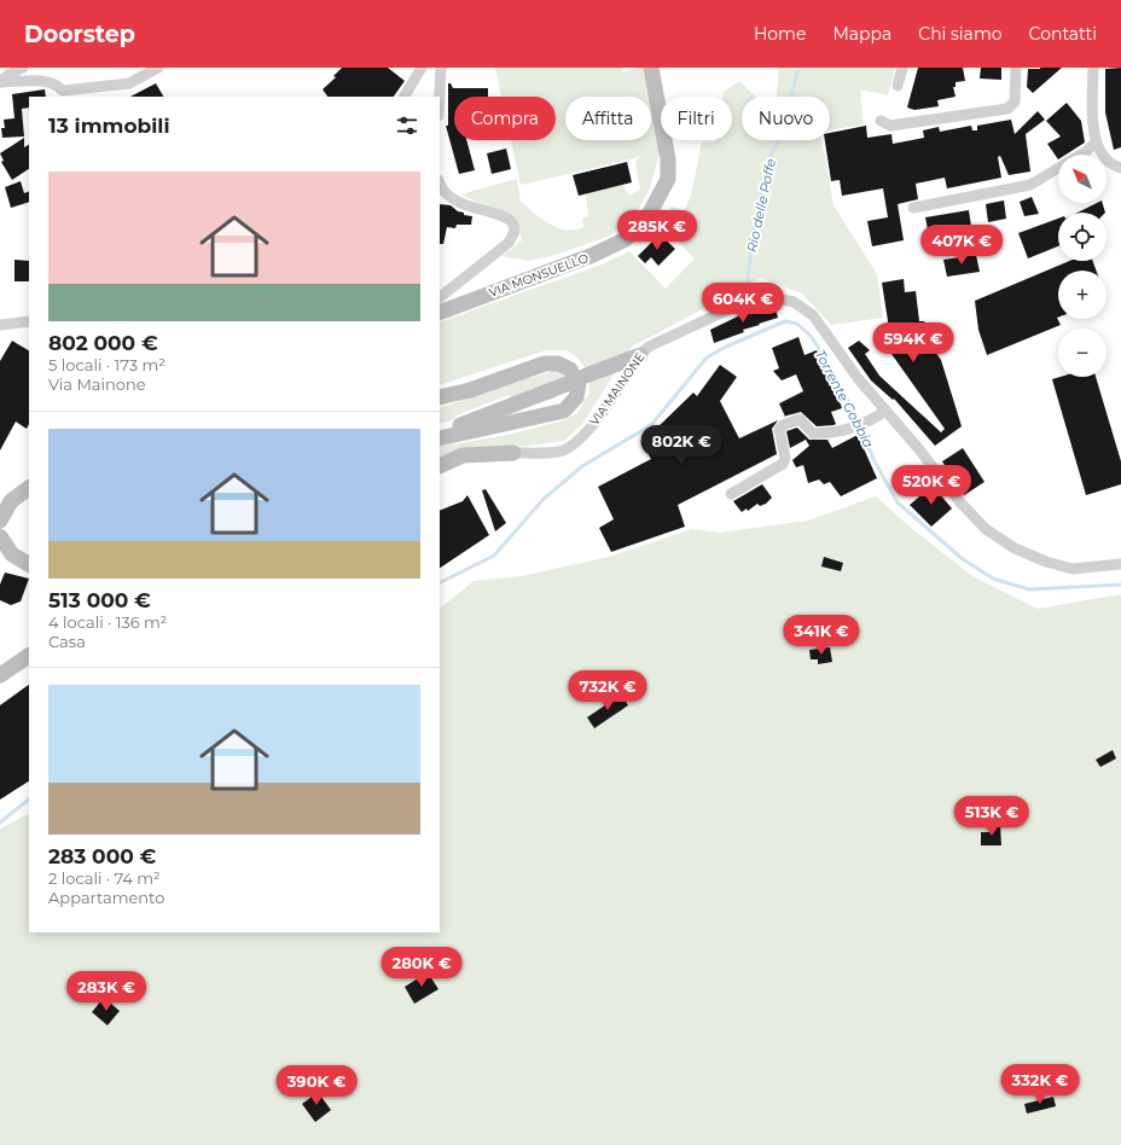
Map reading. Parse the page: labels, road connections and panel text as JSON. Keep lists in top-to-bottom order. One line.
{"streets":{"main road":["VIA MONSUELLO"],"street":["VIA MAINONE"]},"water":["Rio delle Poffe","Torrente Gobbia"],"north":"top left","page":{"header":"Doorstep","nav":["Home","Mappa","Chi siamo","Contatti"],"chip":["Compra","Affitta","Filtri","Nuovo"],"heading":"13 immobili","map_buttons":["+","−"],"list":[{"name":"802 000 €","note":"5 locali · 173 m² · Via Mainone"},{"name":"513 000 €","note":"4 locali · 136 m² · Casa"},{"name":"283 000 €","note":"2 locali · 74 m² · Appartamento"}],"price":["285K €","407K €","604K €","594K €","802K €","520K €","341K €","732K €","513K €","280K €","283K €","332K €","390K €"]}}
